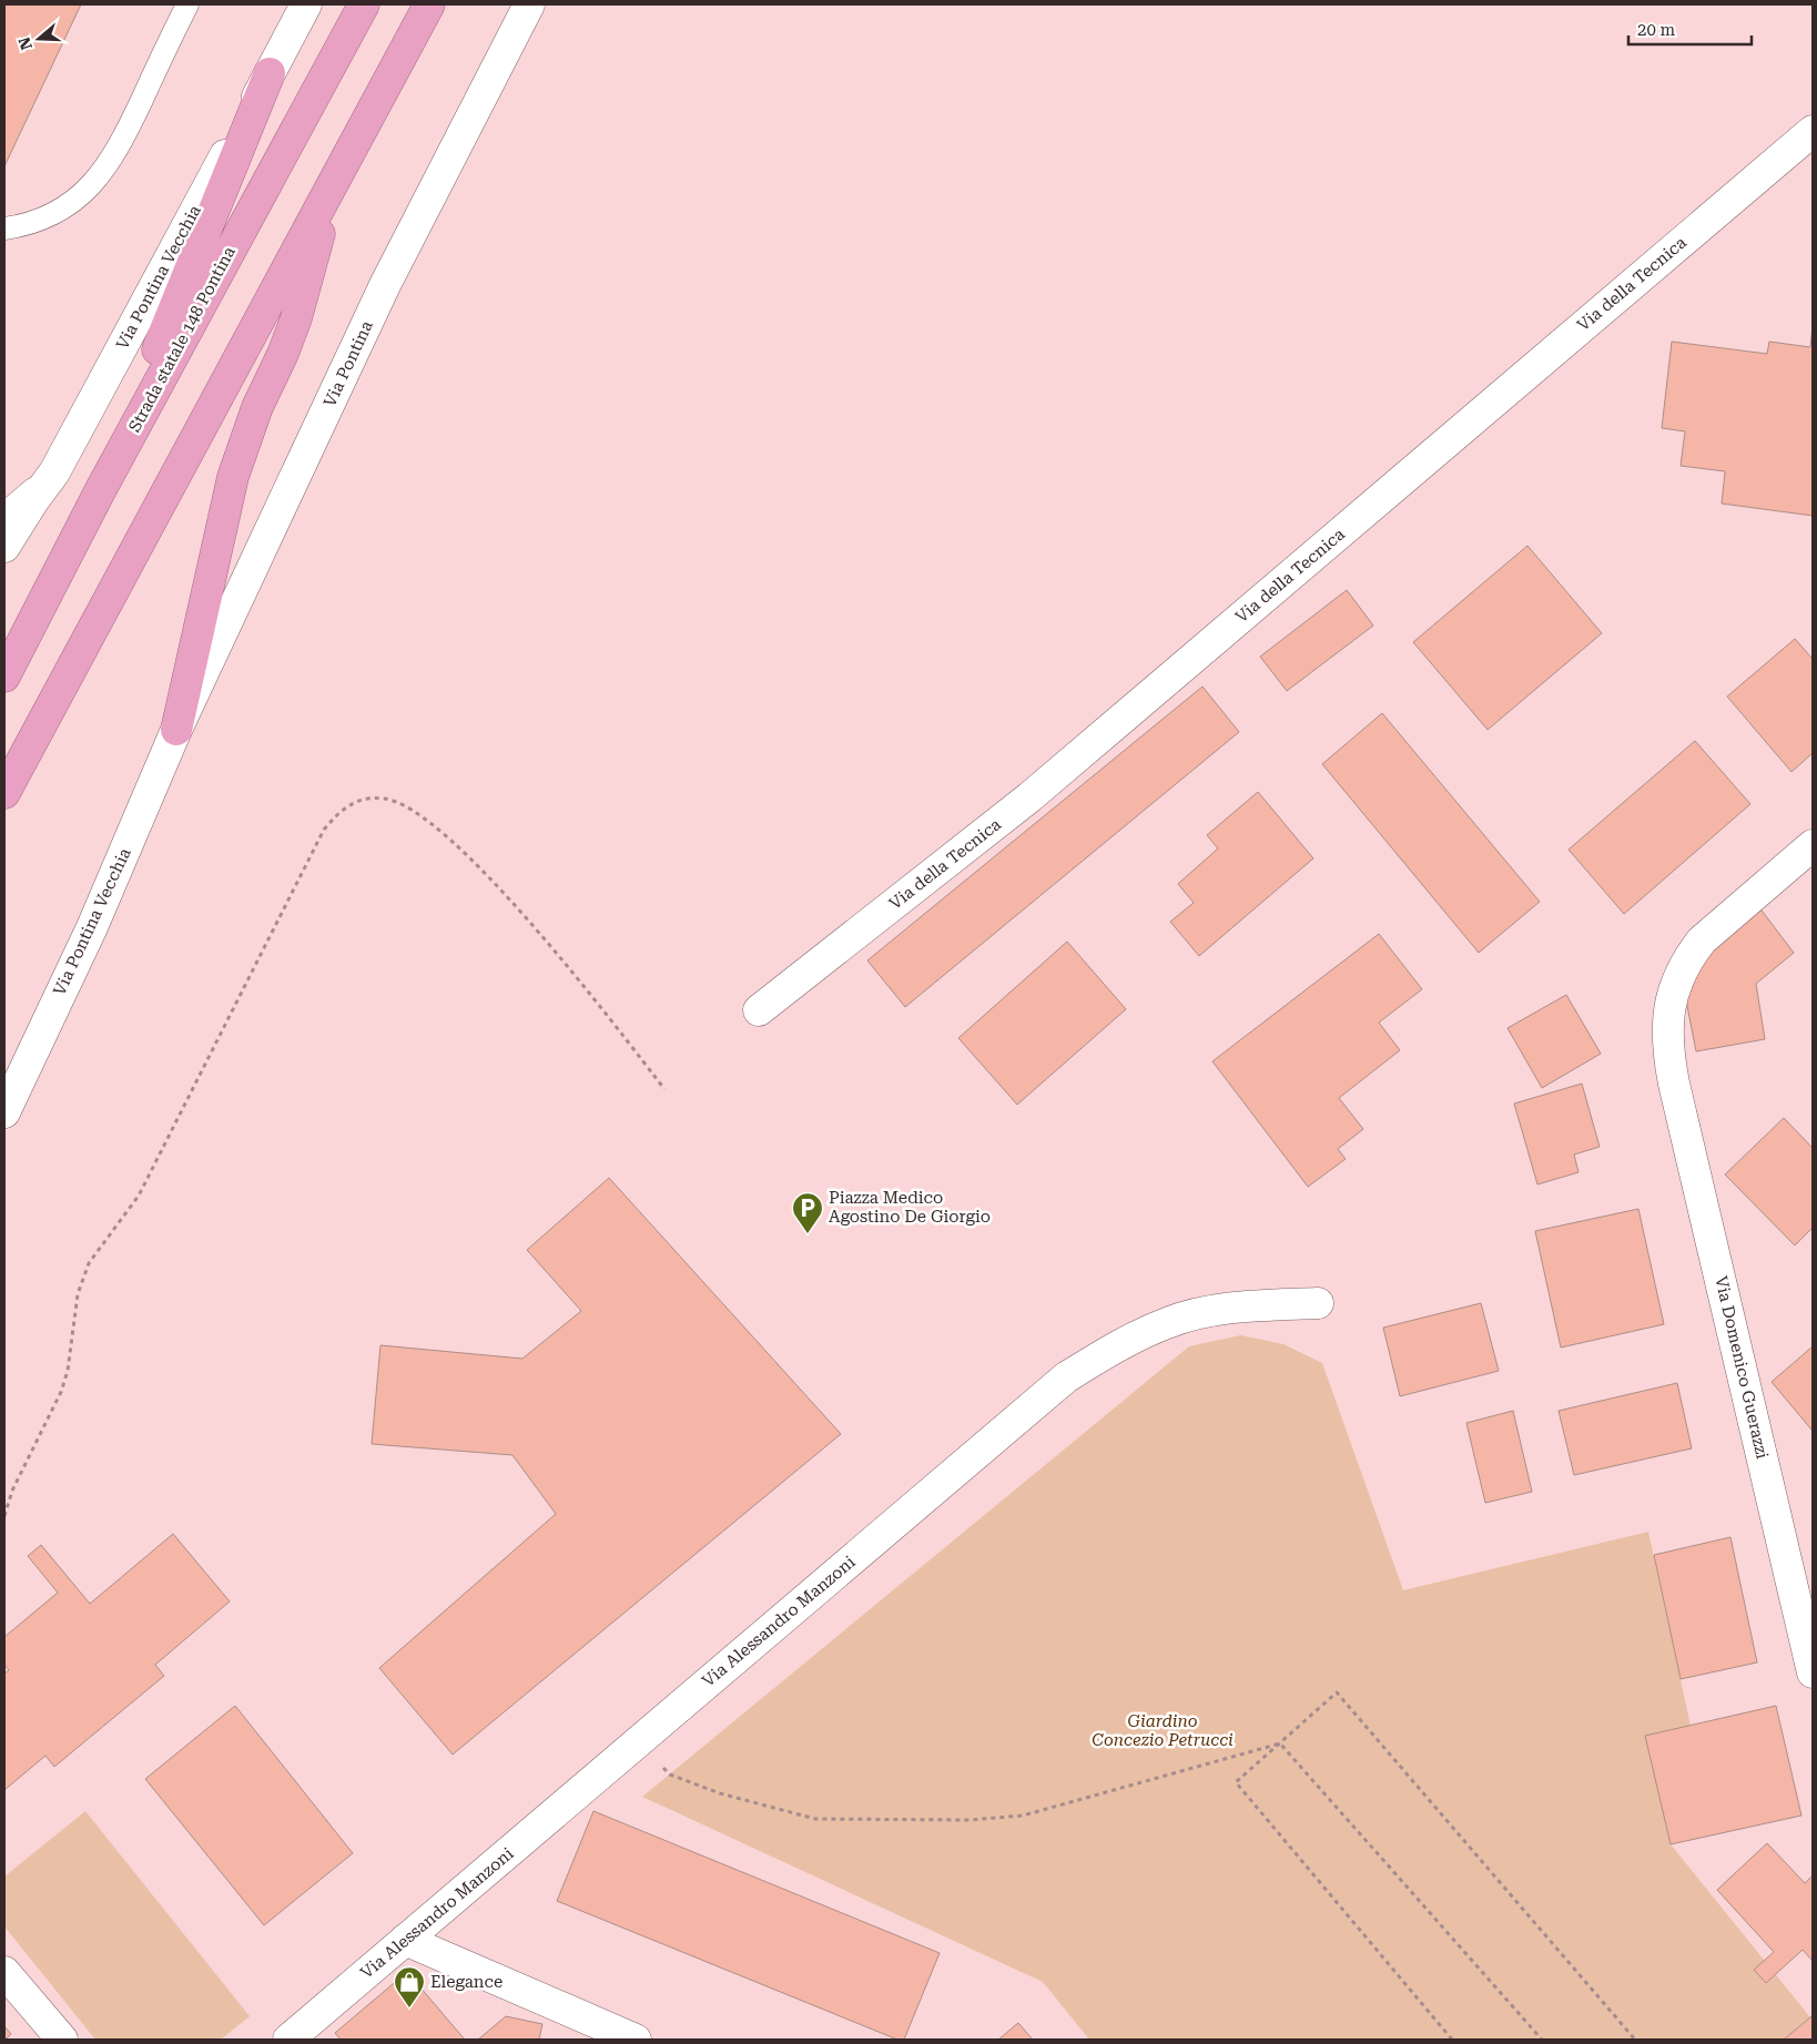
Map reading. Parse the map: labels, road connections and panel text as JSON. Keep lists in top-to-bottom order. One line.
{"streets":{"highway":["Strada statale 148 Pontina"],"street":["Via Pontina Vecchia","Via della Tecnica","Via Pontina","Via Domenico Guerazzi","Via Alessandro Manzoni"]},"crossings":[["Via Pontina Vecchia","Via Pontina"]],"parks":["Giardino Concezio Petrucci"],"places":{"parking":["Piazza Medico Agostino De Giorgio"],"shop":["Elegance"]},"scale_bar":"20 m","north":"left"}
